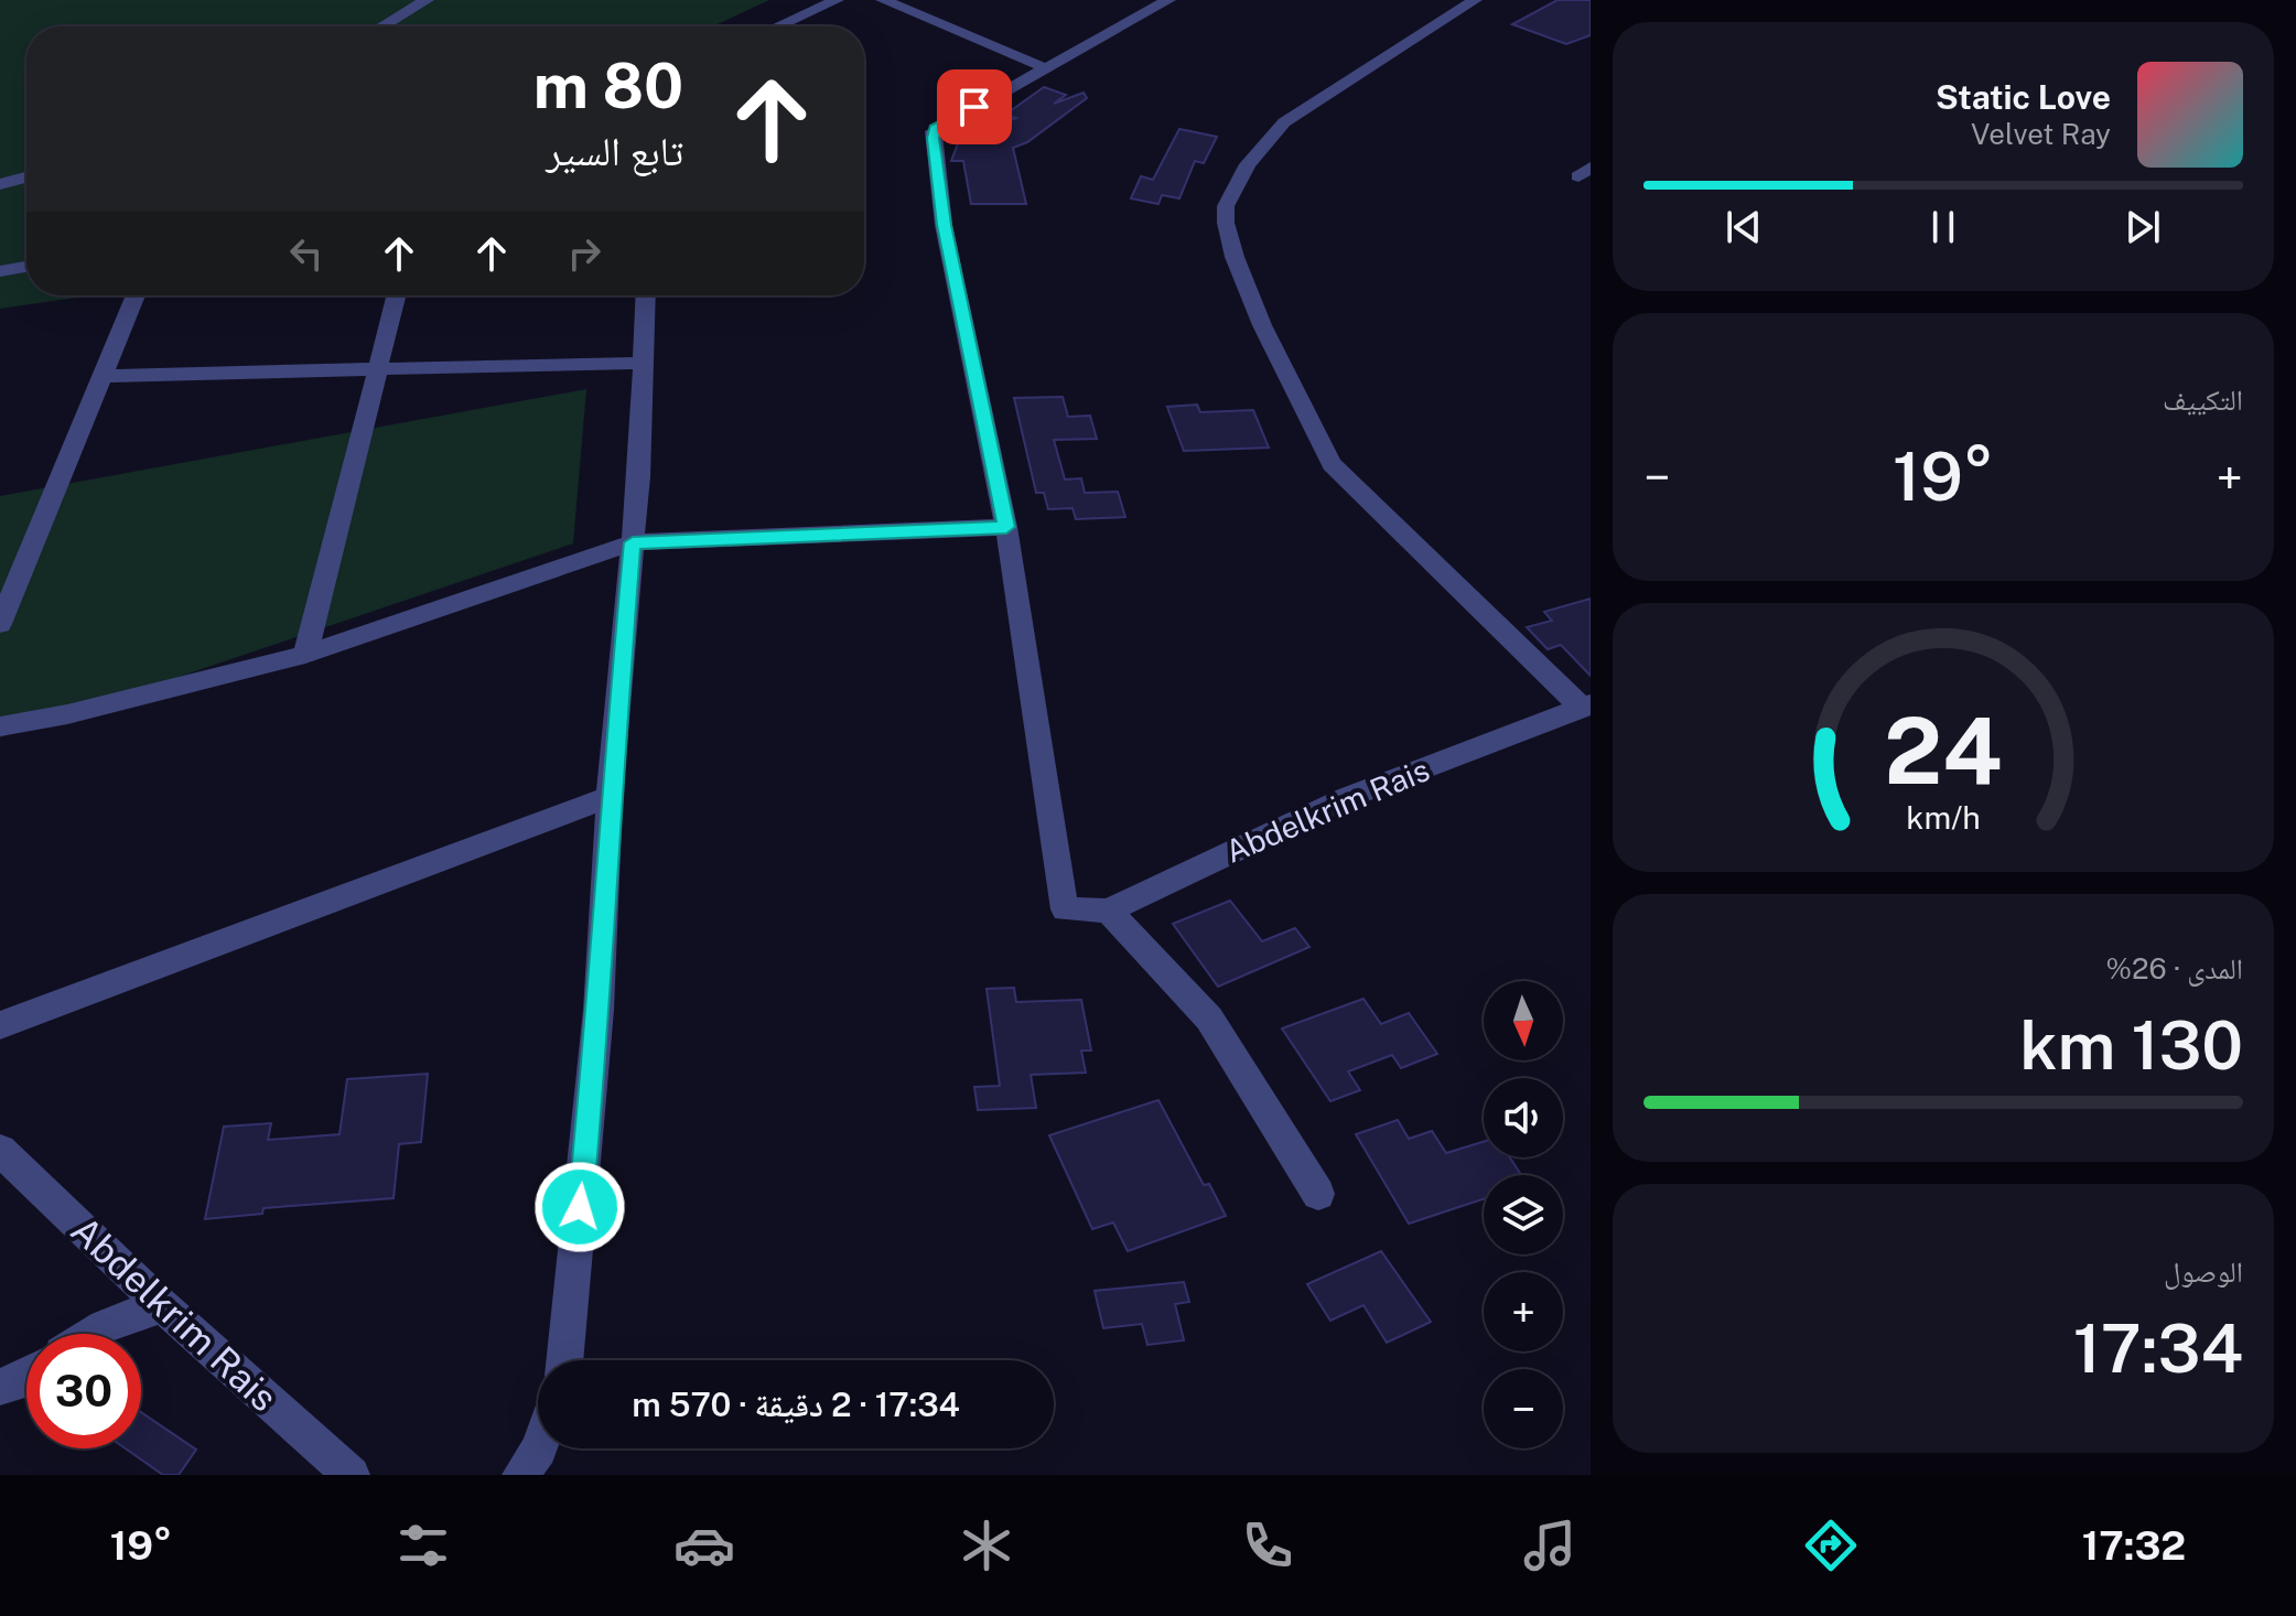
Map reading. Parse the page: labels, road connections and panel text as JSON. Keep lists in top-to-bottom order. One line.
{"streets":{"street":["Abdelkrim Rais"]},"north":"bottom","page":{"turn":["80 m","تابع السير"],"song":["Static Love","Velvet Ray"],"tile":["التكييف",["المدى · 26%","130 km"],["الوصول","17:34"]],"heat":["−","19°","+"],"map_buttons":["+","−"],"limit":"30","trip":"17:34 · 2 دقيقة · 570 m","tabs":["17:32","19°"],"gauge":["24","km/h"]}}
